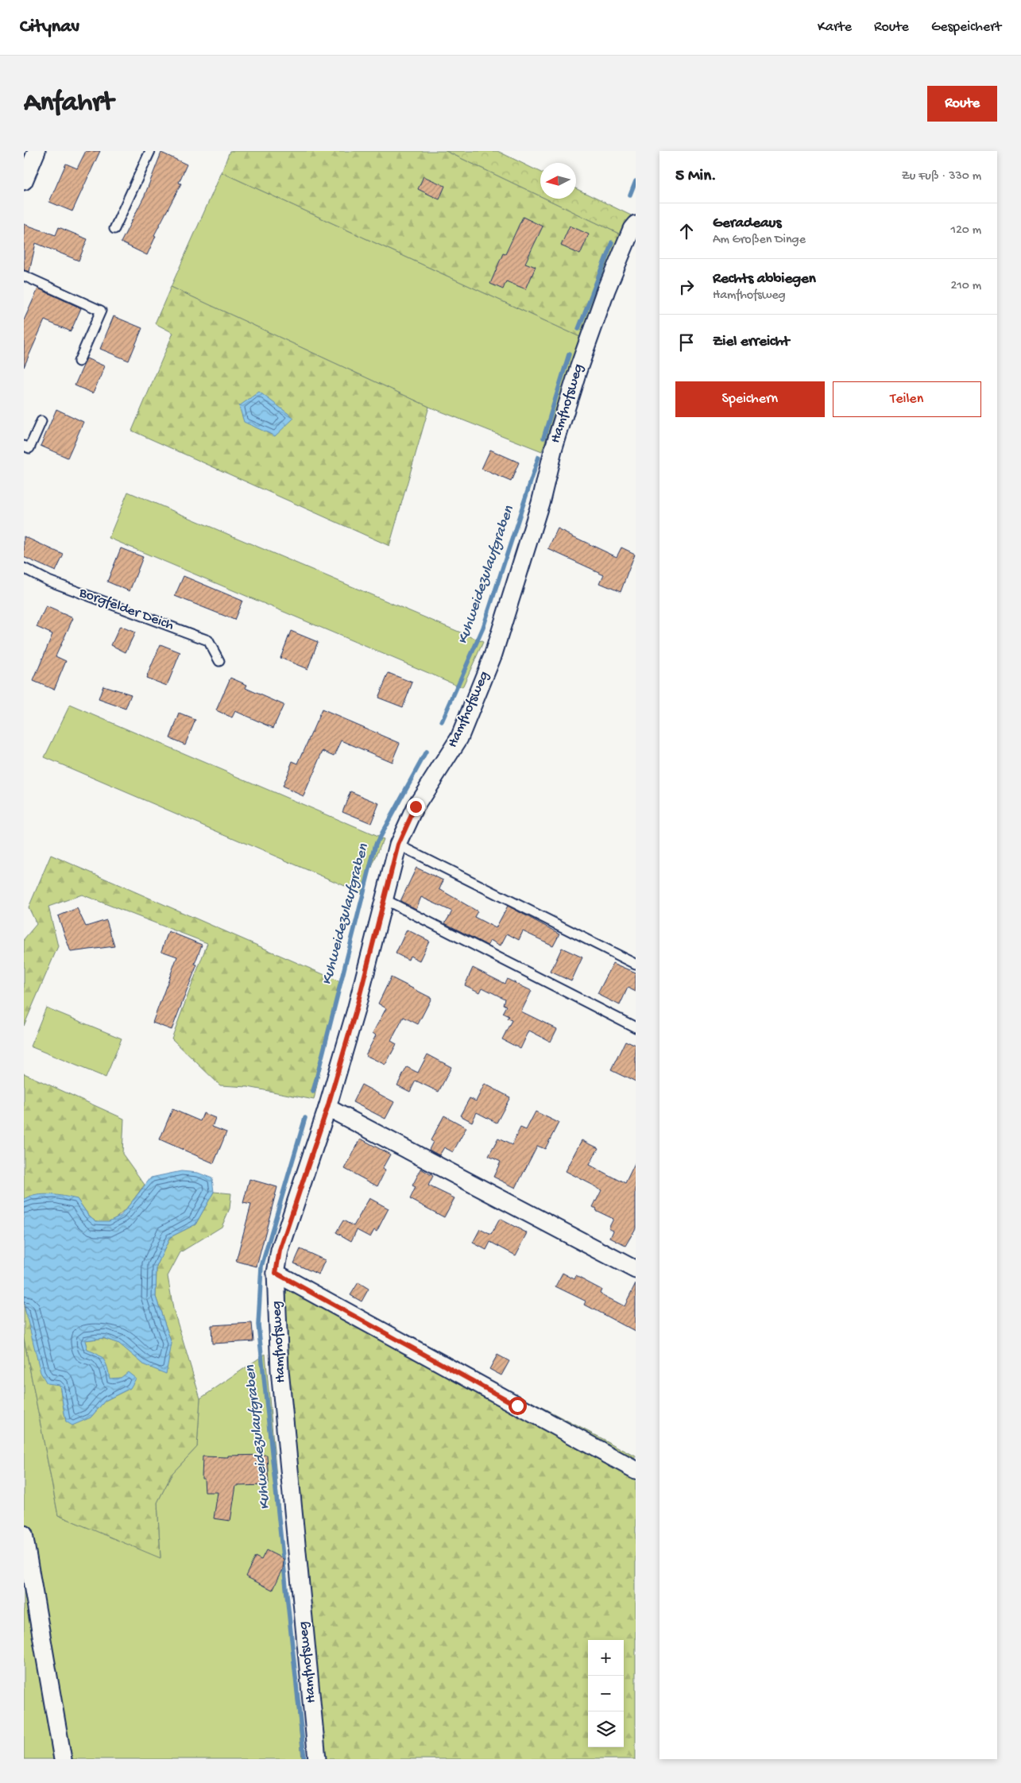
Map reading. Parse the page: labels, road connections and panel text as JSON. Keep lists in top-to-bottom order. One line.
{"streets":{"street":["Hamfhofsweg"],"lane":["Borgfelder Deich"]},"water":["Kuhweidezulaufgraben"],"north":"left","page":{"header":"Citynav","nav":["Karte","Route","Gespeichert"],"buttons":["Route",["Speichern","Teilen"]],"title":"Anfahrt","heading":["5 Min.","Zu Fuß · 330 m"],"list":[["Geradeaus","Am Großen Dinge","120 m"],["Rechts abbiegen","Hamfhofsweg","210 m"],"Ziel erreicht"],"map_buttons":["+","−"]}}
